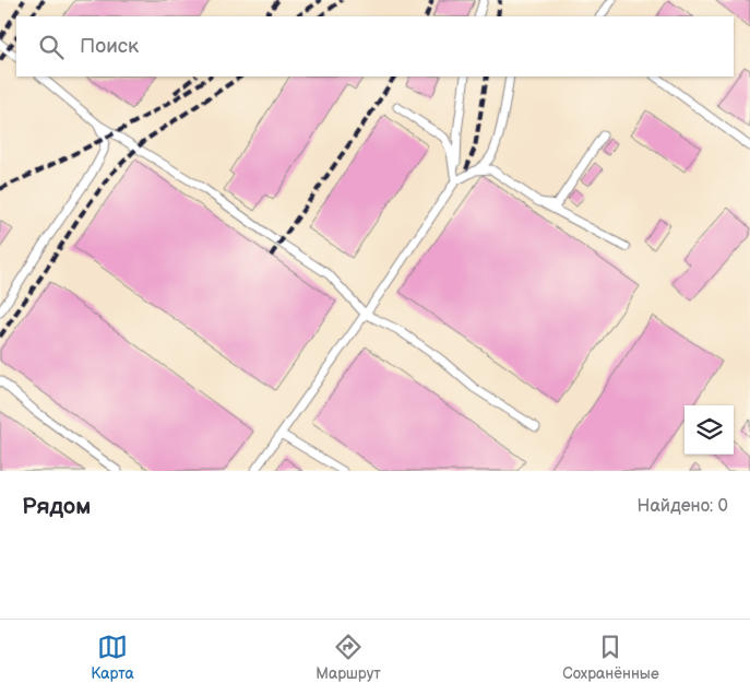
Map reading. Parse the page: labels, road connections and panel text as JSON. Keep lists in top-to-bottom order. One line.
{"page":{"search":"Поиск","heading":["Рядом","Найдено: 0"],"nav":["Карта","Маршрут","Сохранённые"]}}
